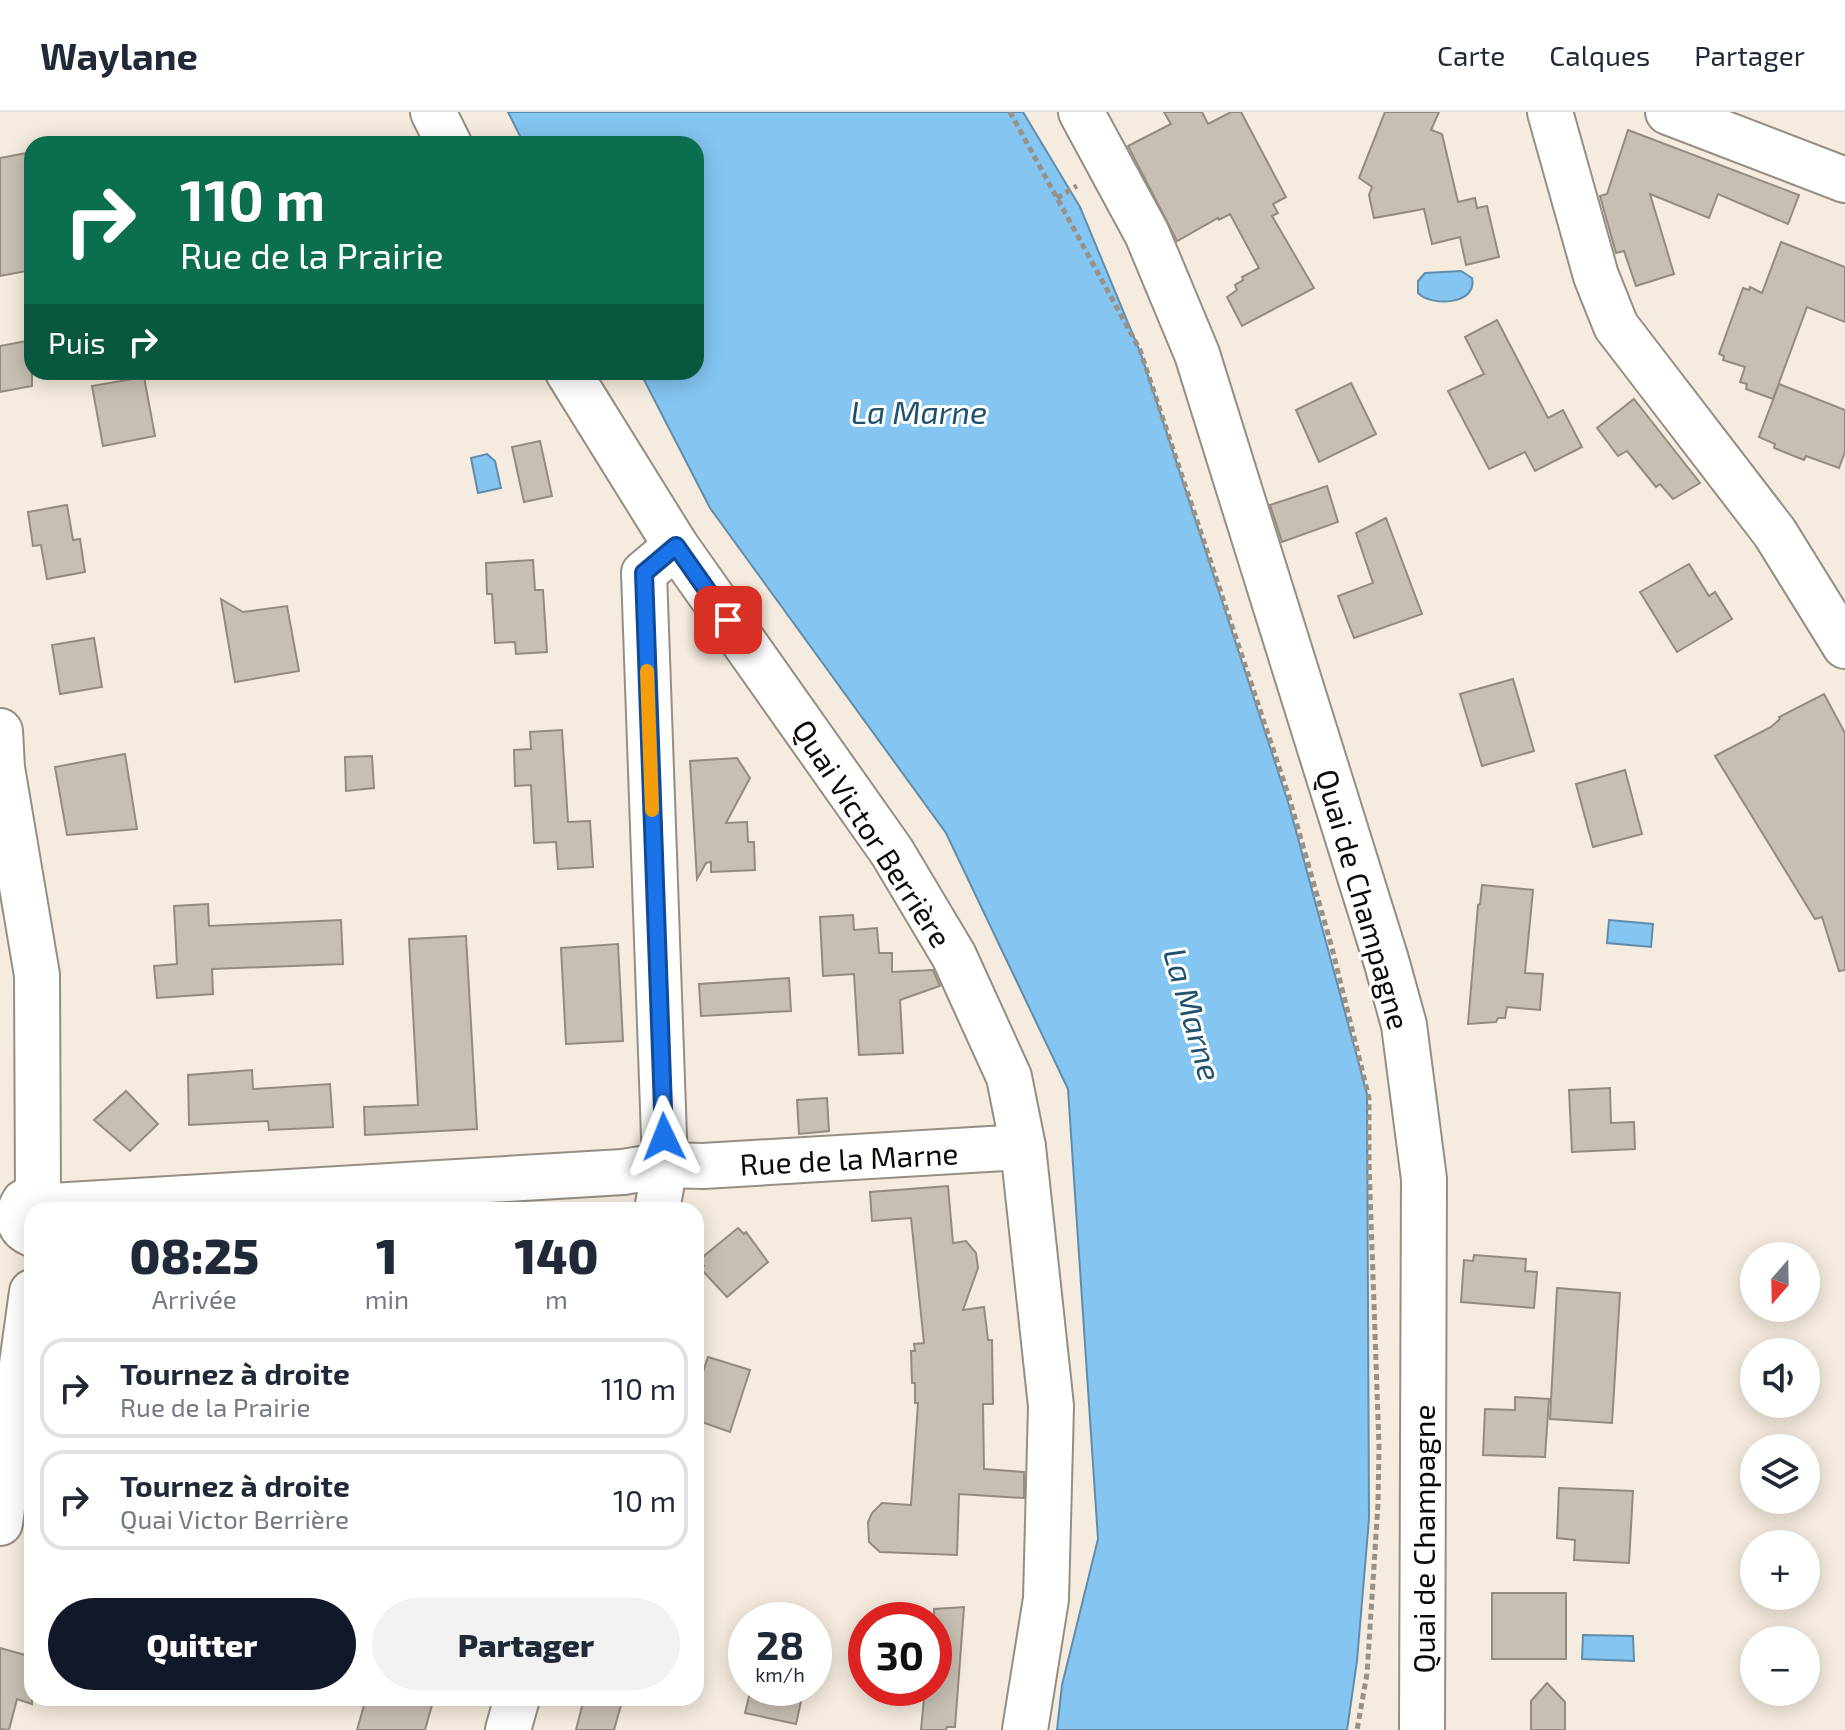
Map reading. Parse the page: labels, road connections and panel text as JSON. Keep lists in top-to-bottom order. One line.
{"streets":{"street":["Quai Victor Berrière","Quai de Champagne","Rue de la Marne"]},"crossings":[["Quai Victor Berrière","Rue de la Marne"]],"water":["La Marne"],"north":"bottom","page":{"header":"Waylane","nav":["Carte","Calques","Partager"],"turn":["110 m","Rue de la Prairie"],"then":"Puis","eta":["08:25","Arrivée","1","min","140","m"],"map_buttons":["+","−"],"list":[{"name":"Tournez à droite","note":"Rue de la Prairie","value":"110 m"},{"name":"Tournez à droite","note":"Quai Victor Berrière","value":"10 m"}],"buttons":["Quitter","Partager"],"speed":"28 km/h","limit":"30"}}
